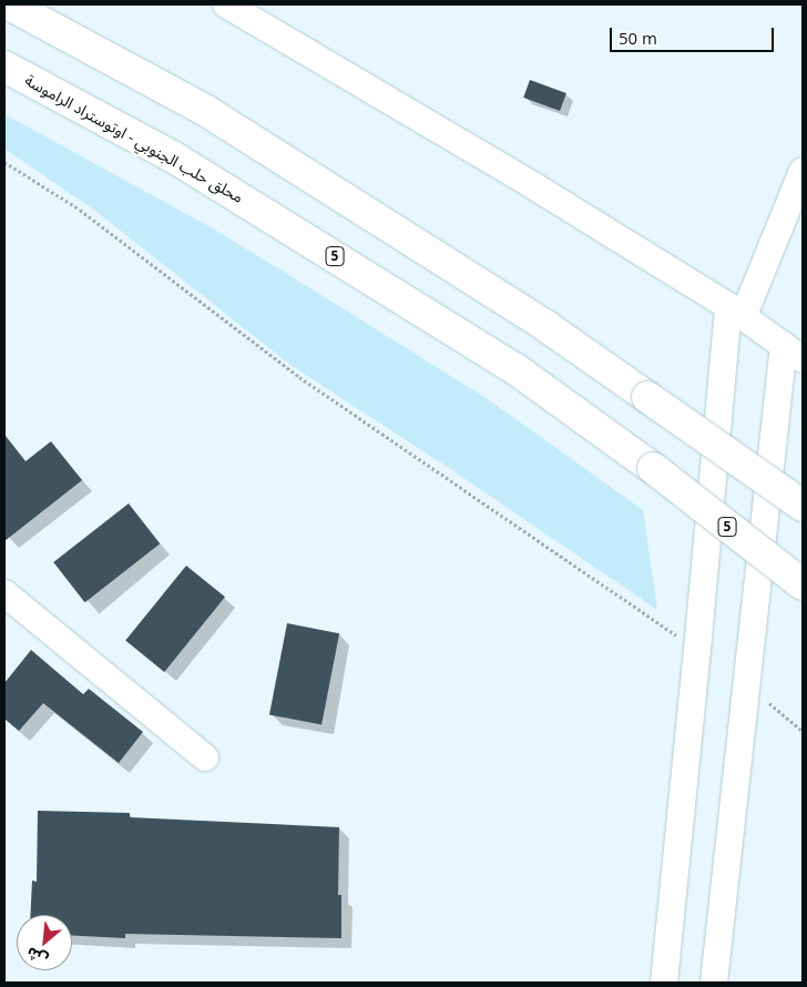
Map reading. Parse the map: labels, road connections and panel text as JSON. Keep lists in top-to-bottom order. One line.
{"streets":{"highway":["محلق حلب الجنوبي - اوتوستراد الراموسة","5"]},"scale_bar":"50 m","north":"bottom left"}
